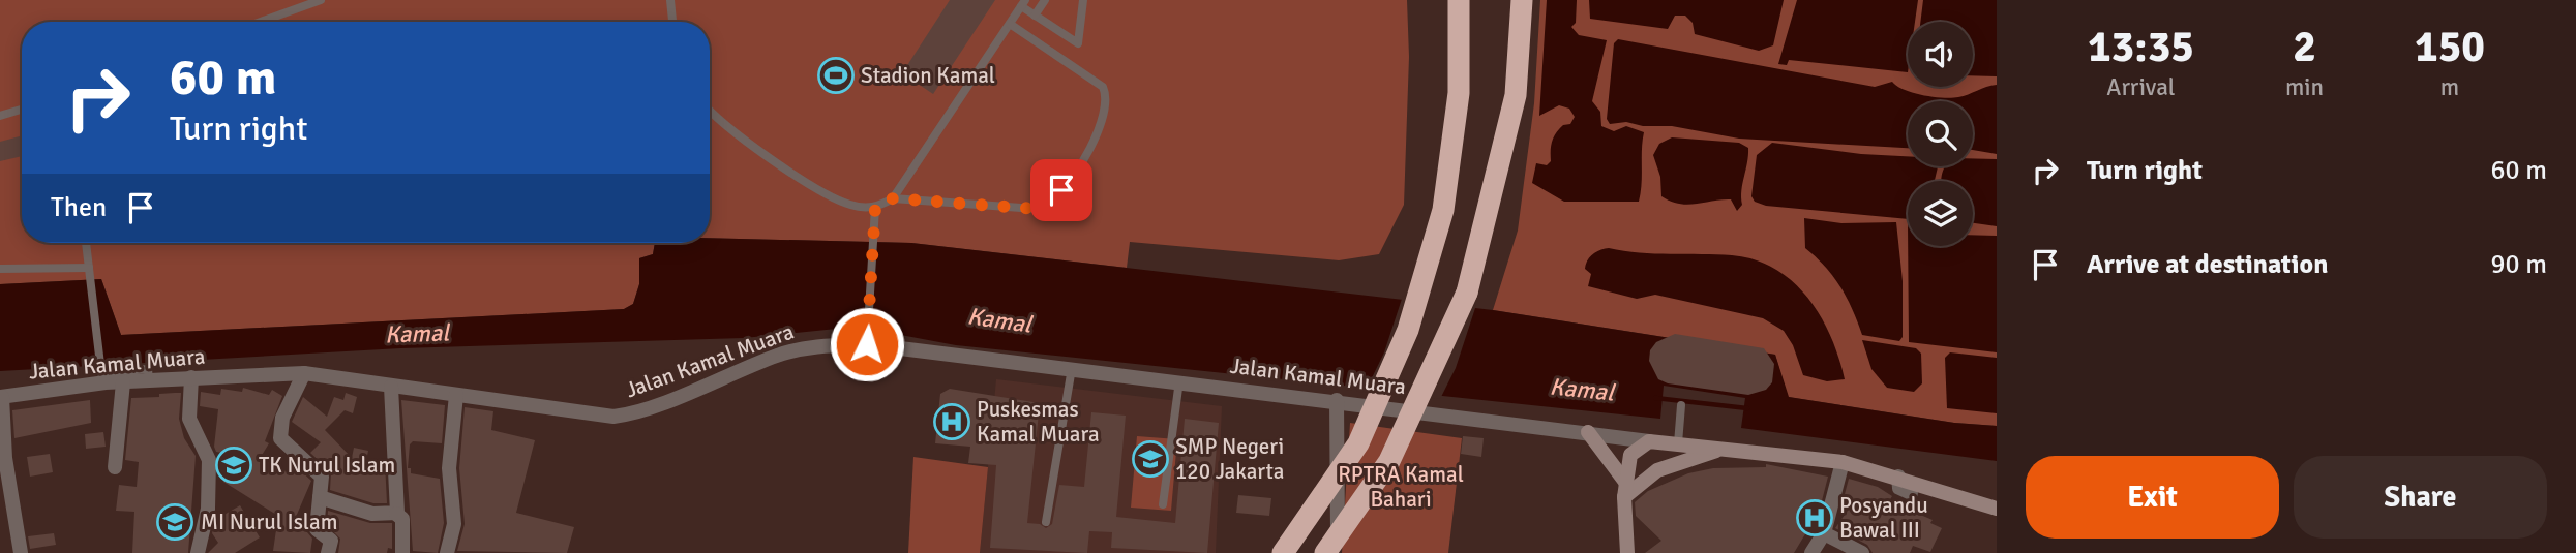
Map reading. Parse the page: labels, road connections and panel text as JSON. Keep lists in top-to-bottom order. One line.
{"streets":{"street":["Jalan Kamal Muara"]},"water":["Kamal"],"parks":["RPTRA Kamal Bahari"],"places":{"sports":["Stadion Kamal"],"hospital":["Puskesmas Kamal Muara","Posyandu Bawal III"],"school or university":["SMP Negeri 120 Jakarta","TK Nurul Islam","MI Nurul Islam"]},"page":{"eta":["13:35","Arrival","2","min","150","m"],"turn":["60 m","Turn right"],"list":[{"name":"Turn right","value":"60 m"},{"name":"Arrive at destination","value":"90 m"}],"then":"Then","buttons":["Exit","Share"]}}
